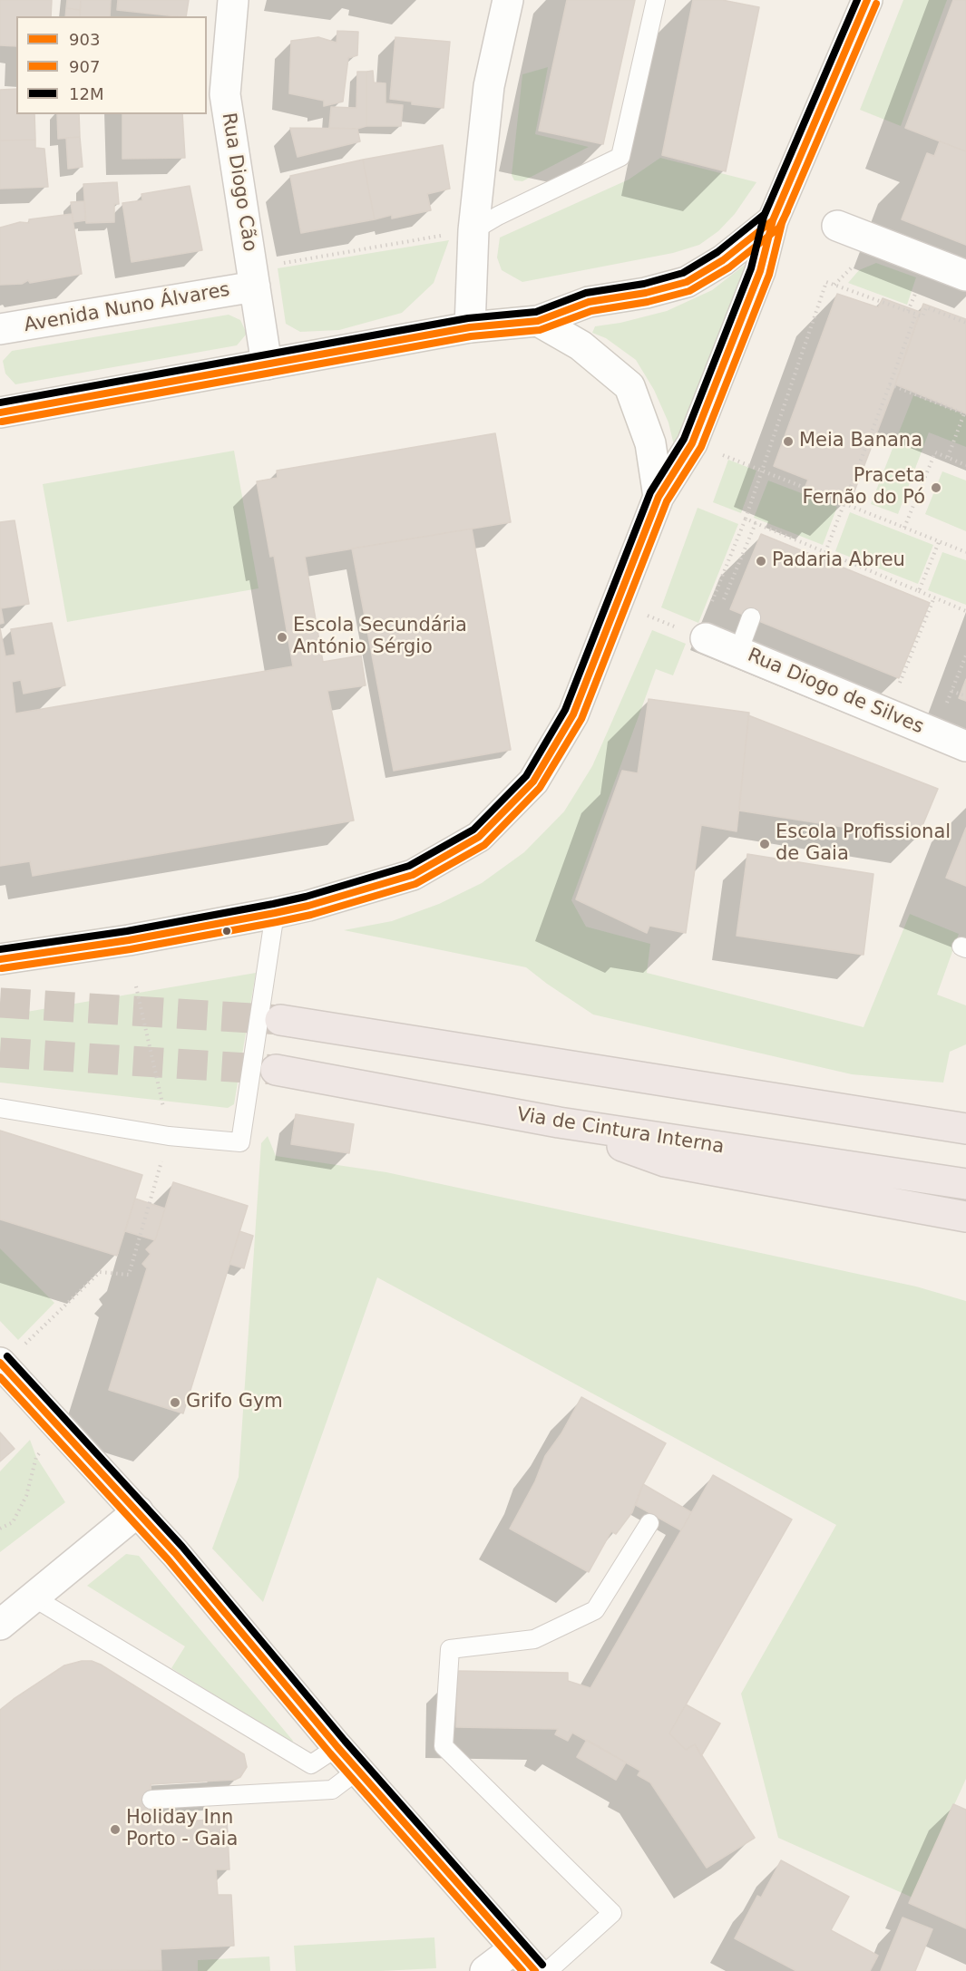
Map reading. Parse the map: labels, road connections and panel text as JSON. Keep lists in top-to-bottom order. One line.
{"streets":{"highway":["Via de Cintura Interna"],"main road":["Rua Diogo Cão","Avenida Nuno Álvares","Rua Diogo de Silves"]},"crossings":[["Rua Diogo Cão","Avenida Nuno Álvares"]],"places":["Meia Banana","Praceta Fernão do Pó","Padaria Abreu","Escola Secundária António Sérgio","Escola Profissional de Gaia","Grifo Gym","Holiday Inn Porto - Gaia"],"lines":["transit line 903","transit line 12M","transit line 907"],"legend":["903","907","12M"]}
